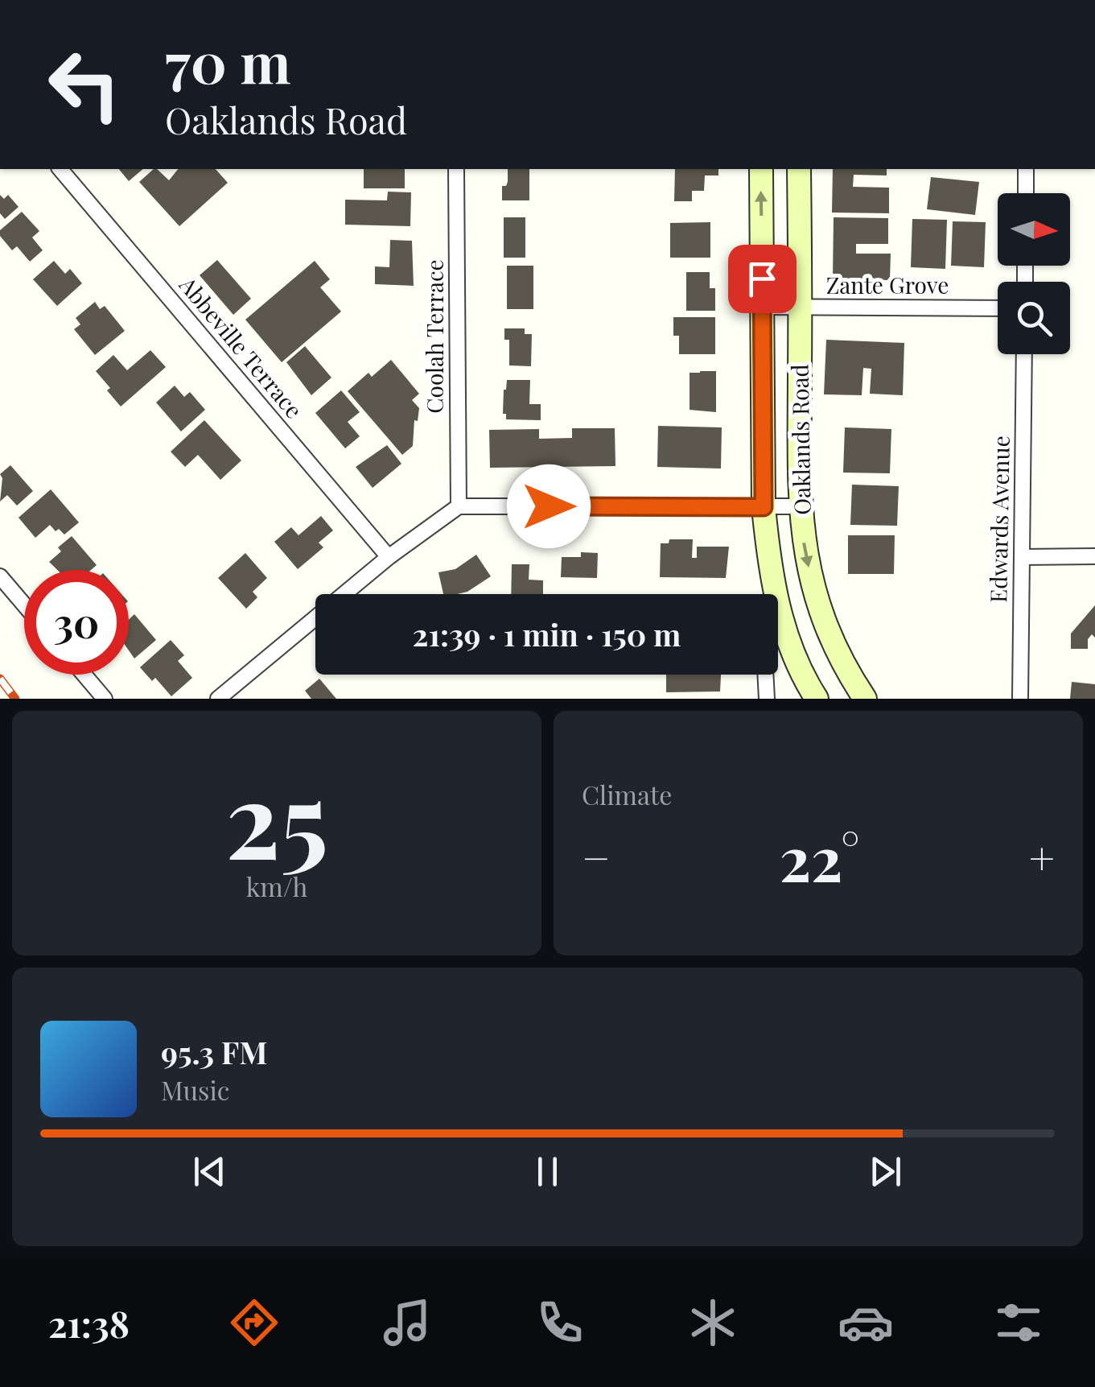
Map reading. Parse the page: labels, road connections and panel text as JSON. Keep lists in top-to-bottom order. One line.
{"streets":{"main road":["Oaklands Road"],"street":["Zante Grove","Coolah Terrace","Abbeville Terrace","Edwards Avenue"]},"crossings":[["Zante Grove","Oaklands Road"]],"north":"right","page":{"turn":["70 m","Oaklands Road"],"limit":"30","trip":"21:39 · 1 min · 150 m","tile":[["25","km/h"],"Climate"],"heat":["−","22°","+"],"song":["95.3 FM","Music"],"tabs":"21:38"}}
